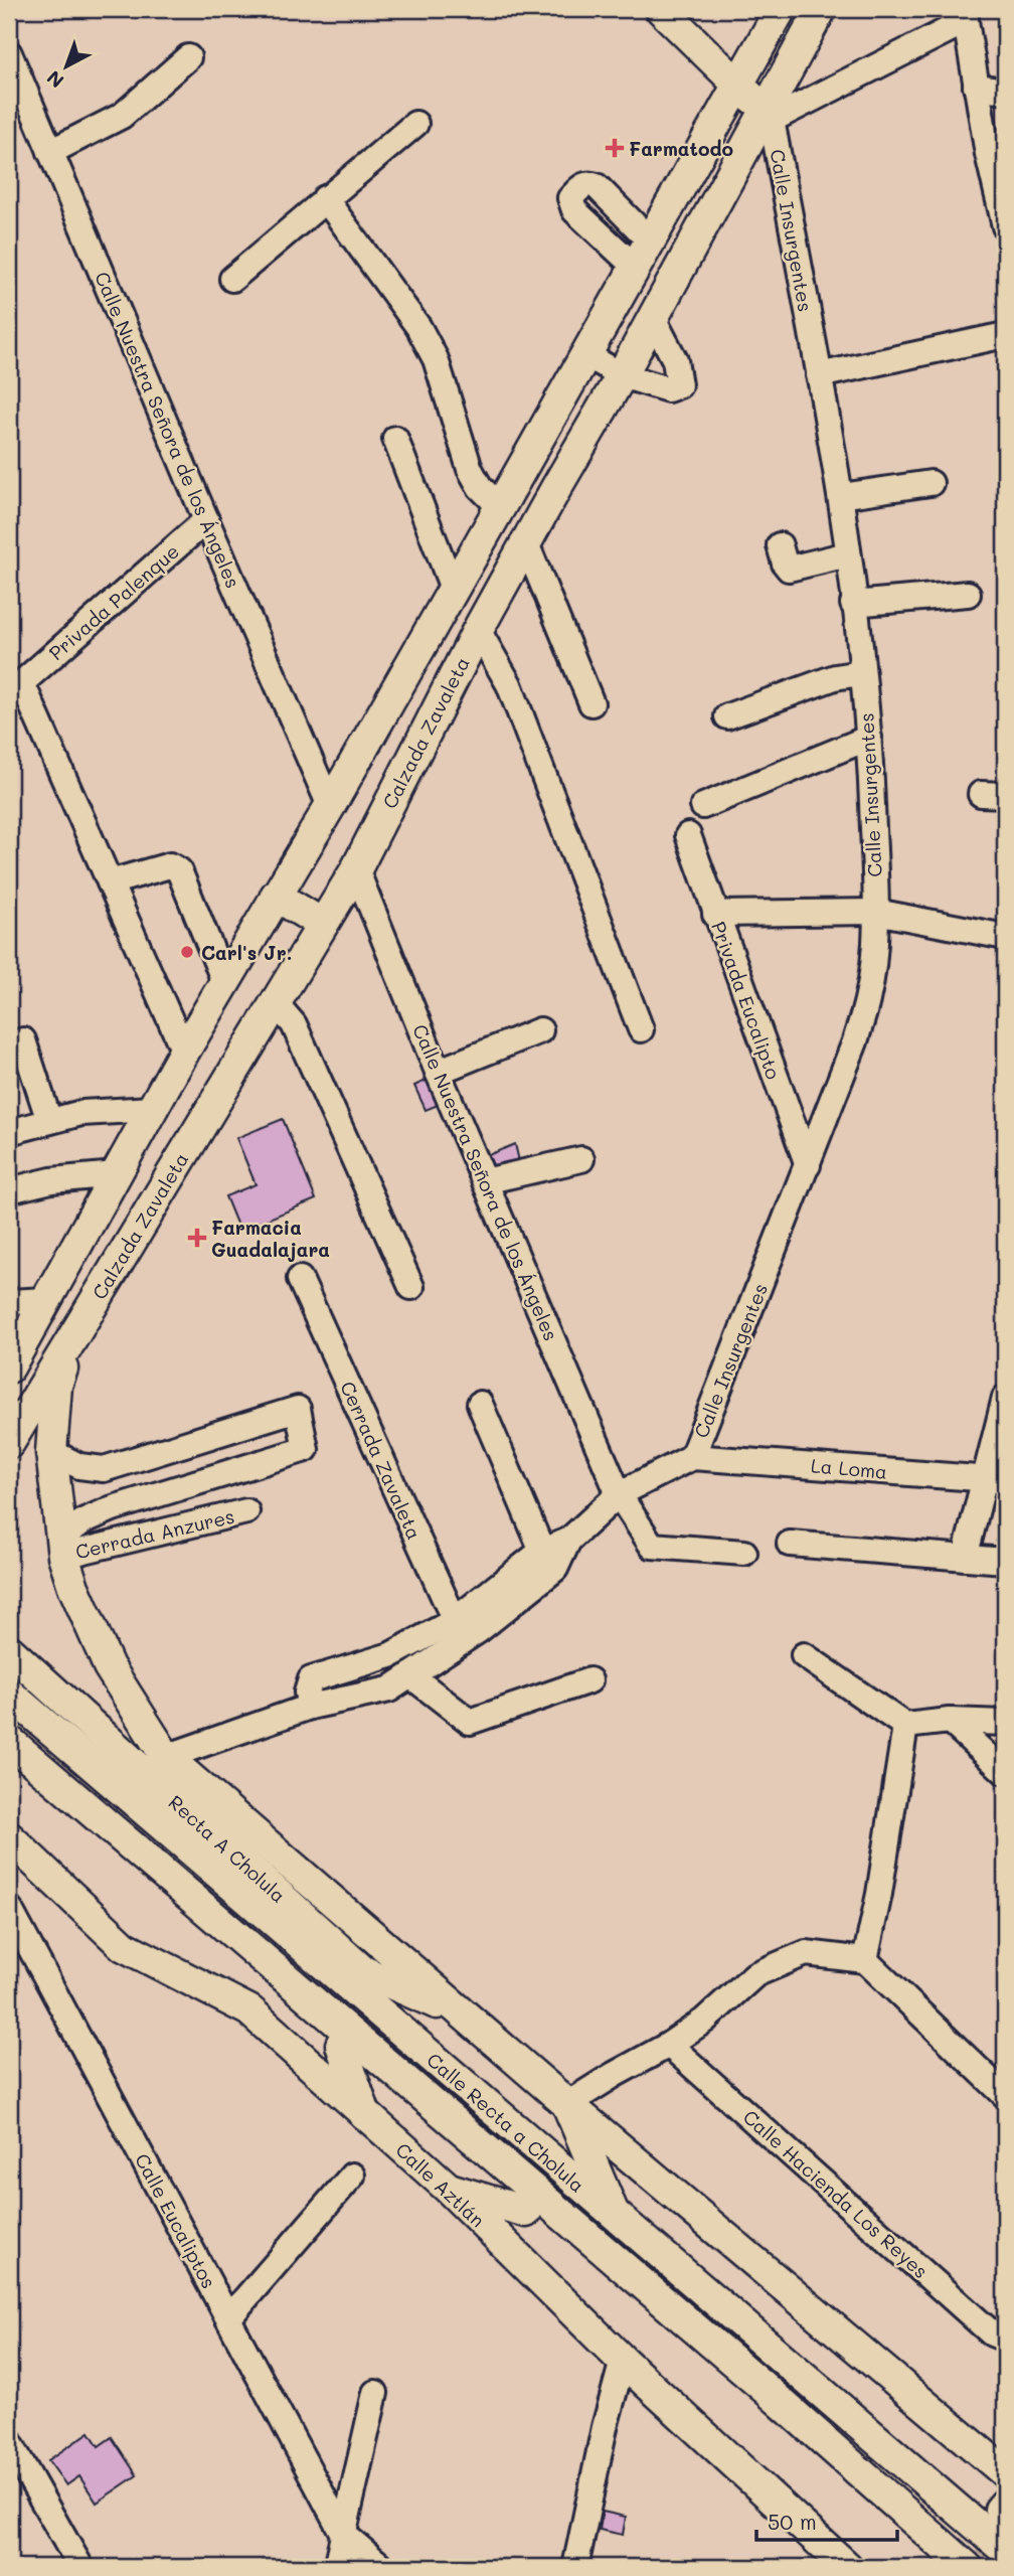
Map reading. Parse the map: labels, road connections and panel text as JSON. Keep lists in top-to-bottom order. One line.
{"streets":{"main road":["Calzada Zavaleta","Recta A Cholula","Calle Recta a Cholula","Calle Aztlán"],"street":["Calle Insurgentes","Calle Nuestra Señora de los Ángeles","Privada Palenque","Privada Eucalipto","Cerrada Zavaleta","La Loma","Cerrada Anzures","Calle Hacienda Los Reyes","Calle Eucaliptos"]},"crossings":[["Calle Insurgentes","Calzada Zavaleta"],["Calle Insurgentes","Privada Eucalipto"],["Calle Insurgentes","La Loma"],["Calle Nuestra Señora de los Ángeles","Privada Palenque"],["Calle Nuestra Señora de los Ángeles","Calzada Zavaleta"]],"places":{"health":["Farmatodo","Farmacia Guadalajara"],"other":["Carl's Jr."]},"scale_bar":"50 m","north":"bottom left"}
